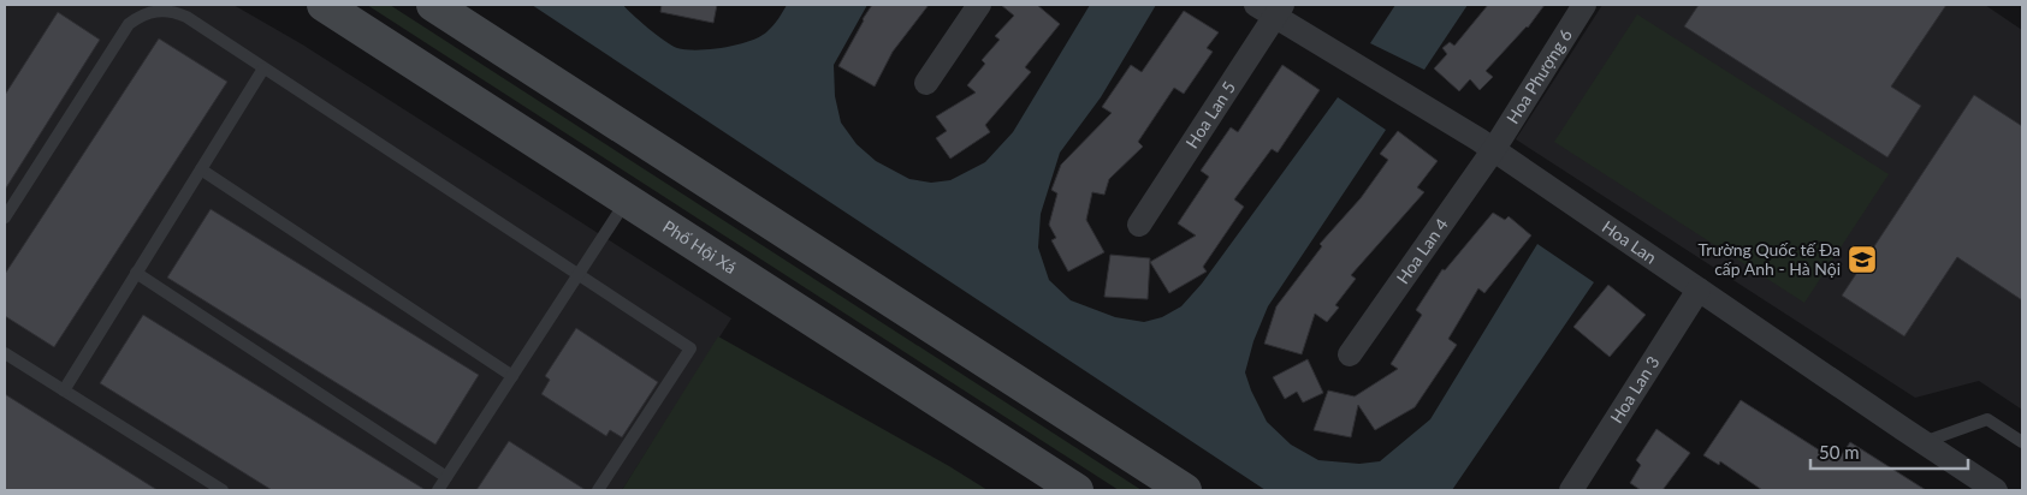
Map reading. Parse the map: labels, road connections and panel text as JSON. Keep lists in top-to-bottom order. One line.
{"streets":{"main road":["Phố Hội Xá"],"street":["Hoa Phượng 6","Hoa Lan 5","Hoa Lan","Hoa Lan 4","Hoa Lan 3"]},"crossings":[["Hoa Phượng 6","Hoa Lan"],["Hoa Phượng 6","Hoa Lan 4"],["Hoa Lan 5","Hoa Lan"],["Hoa Lan","Hoa Lan 4"],["Hoa Lan","Hoa Lan 3"]],"places":{"school or university":["Trường Quốc tế Đa cấp Anh - Hà Nội"]},"scale_bar":"50 m"}
